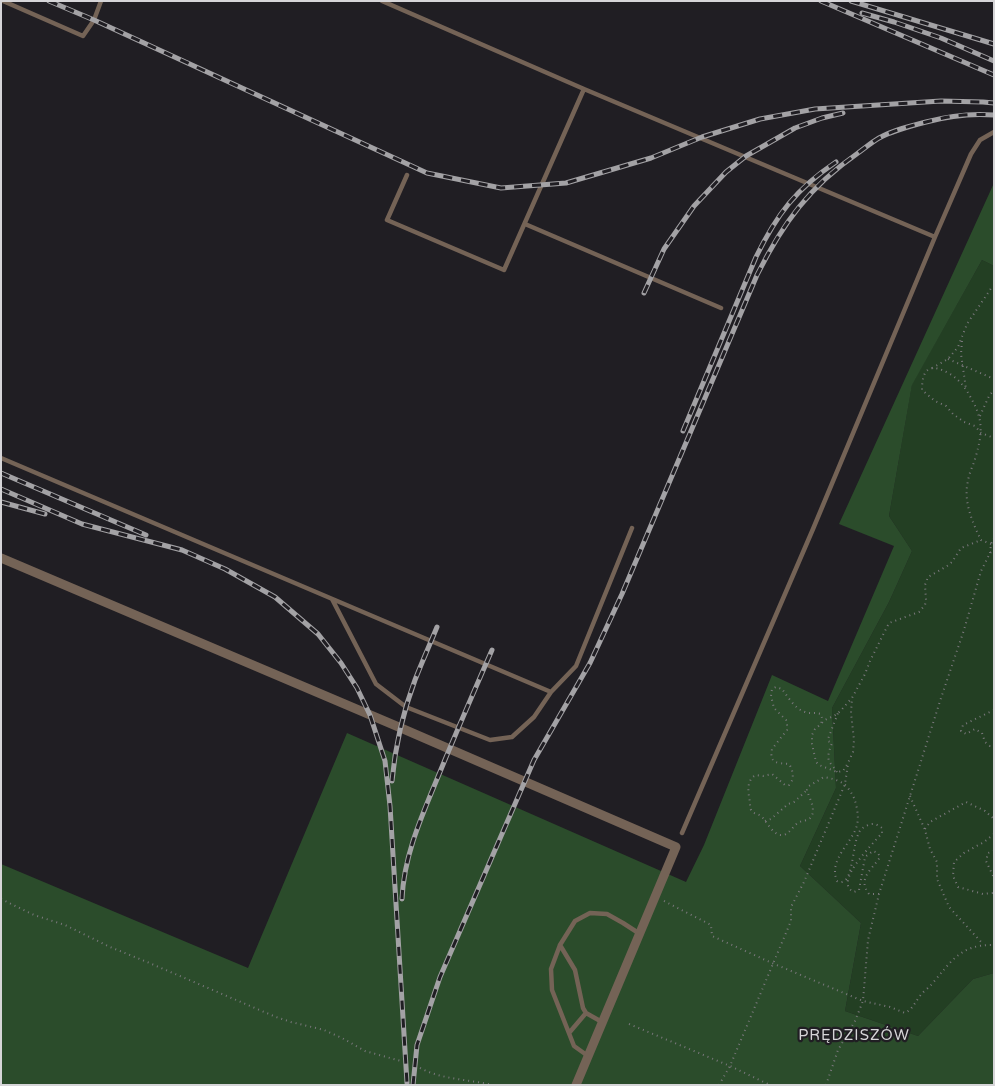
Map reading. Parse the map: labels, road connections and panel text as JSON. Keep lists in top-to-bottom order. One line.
{"districts":["PRĘDZISZÓW"]}
